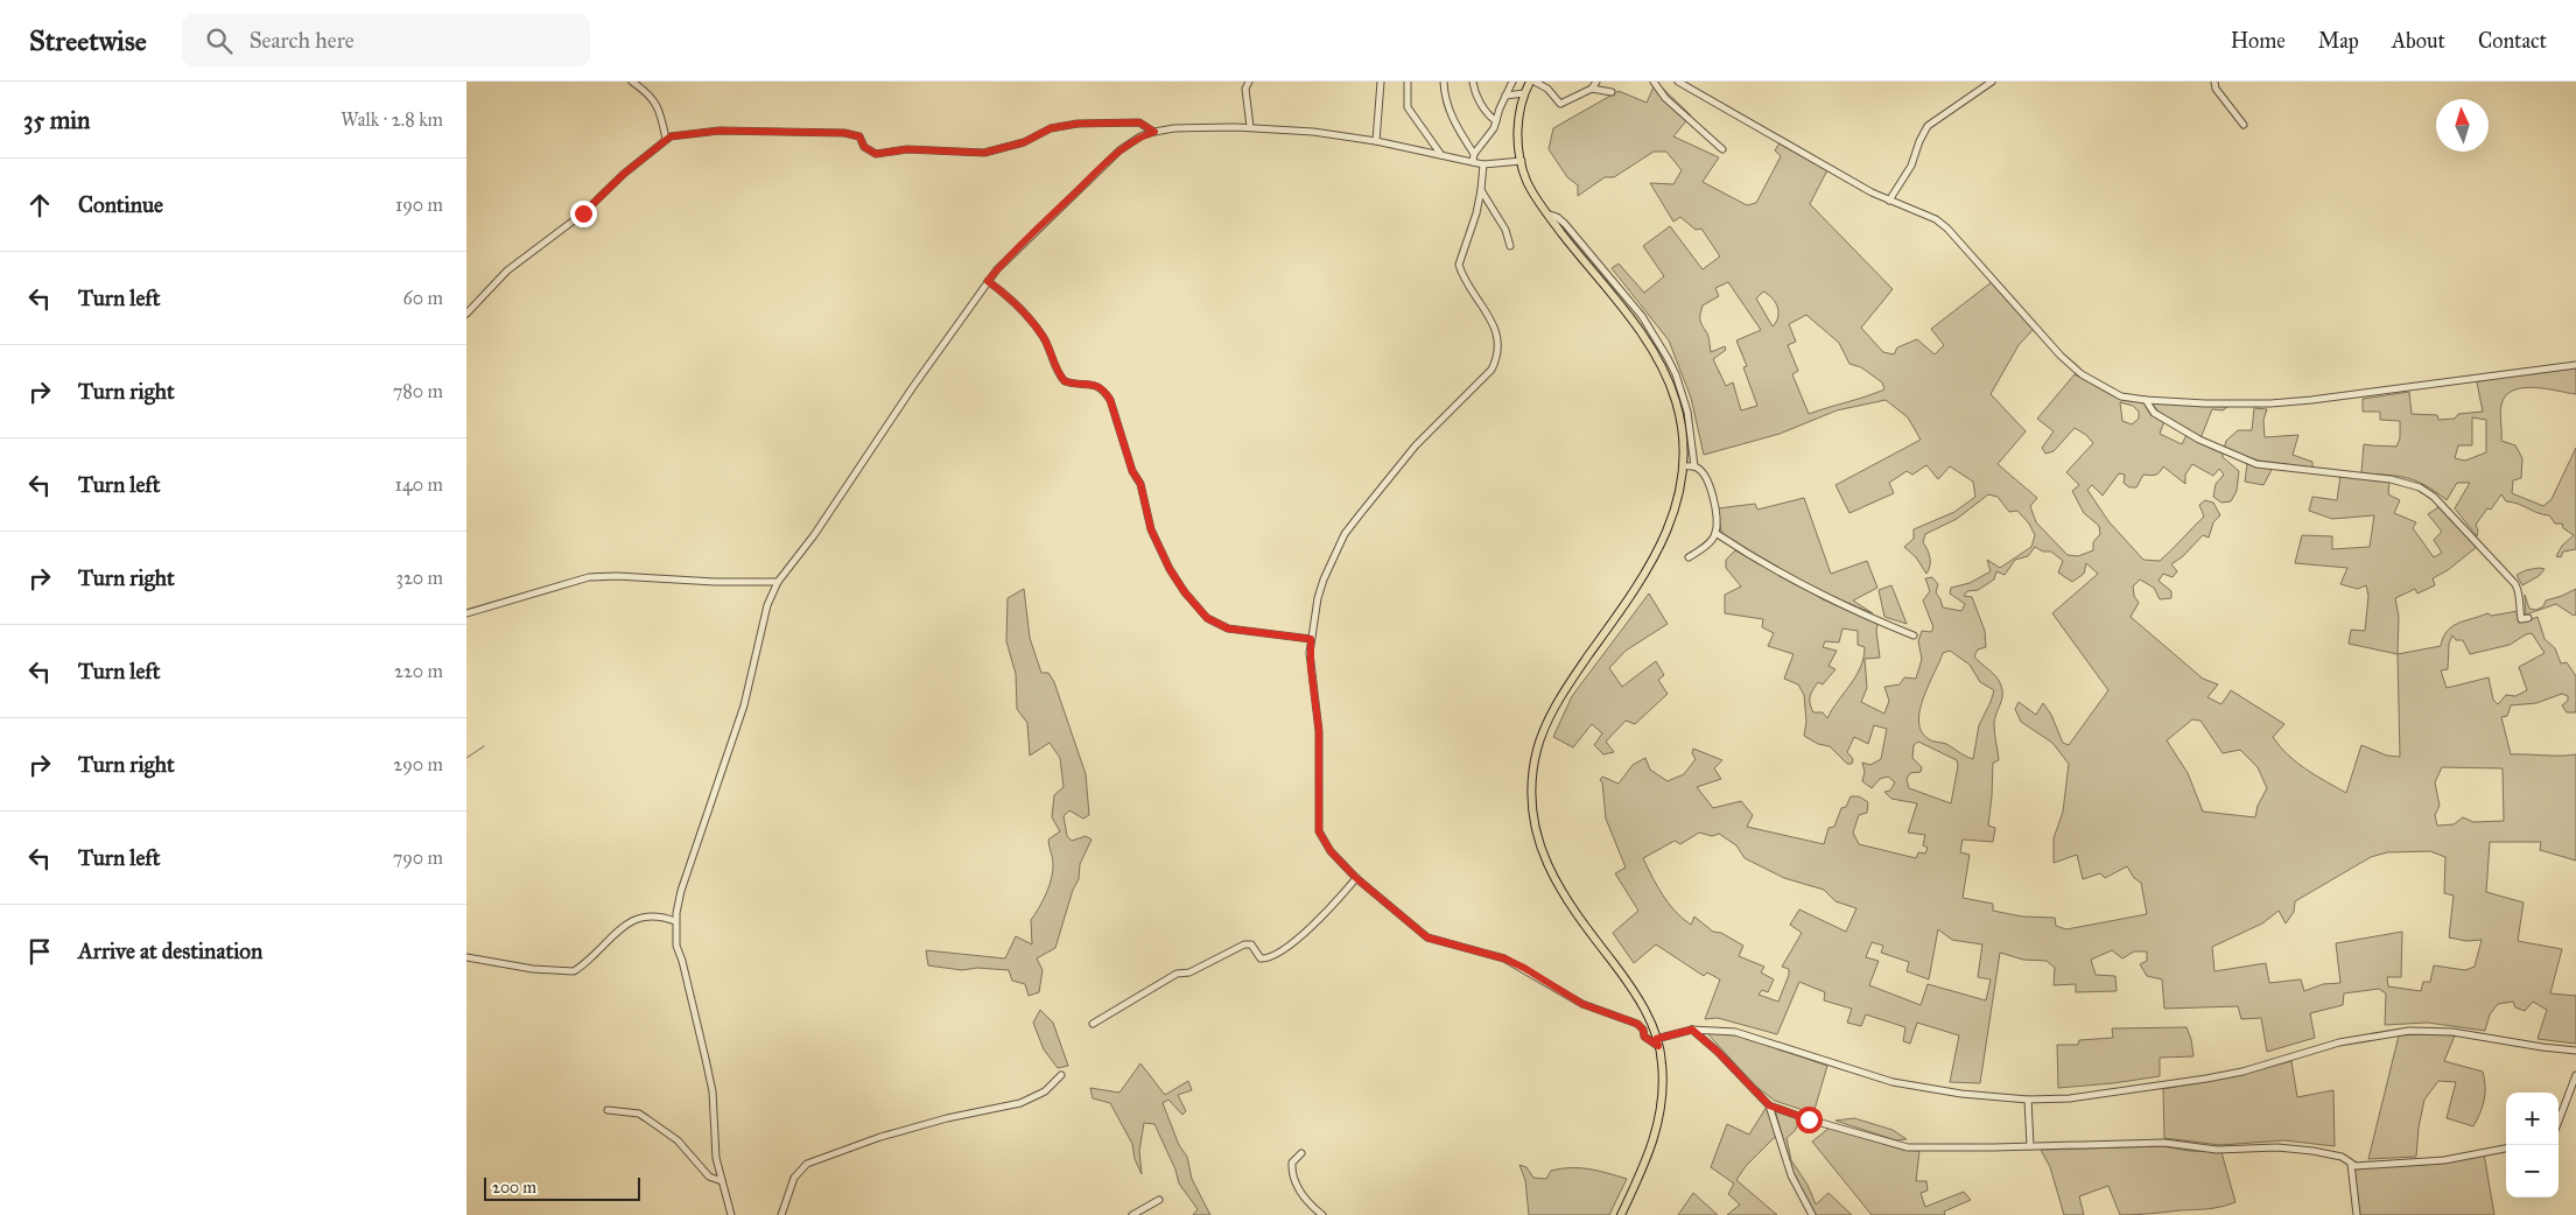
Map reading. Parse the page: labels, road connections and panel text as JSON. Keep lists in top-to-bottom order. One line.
{"scale_bar":"200 m","north":"top","page":{"header":"Streetwise","search":"Search here","nav":["Home","Map","About","Contact"],"heading":["35 min","Walk · 2.8 km"],"list":[["Continue","190 m"],["Turn left","60 m"],["Turn right","780 m"],["Turn left","140 m"],["Turn right","320 m"],["Turn left","220 m"],["Turn right","290 m"],["Turn left","790 m"],"Arrive at destination"],"map_buttons":["+","−"],"scale":"200 m"}}
